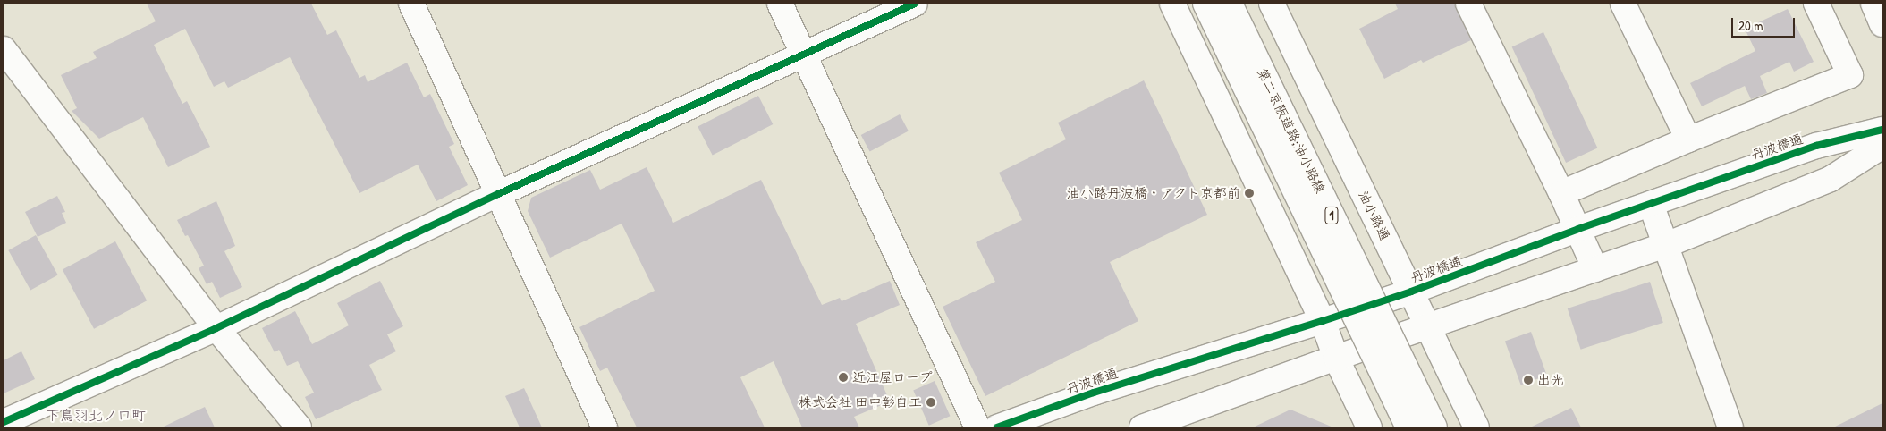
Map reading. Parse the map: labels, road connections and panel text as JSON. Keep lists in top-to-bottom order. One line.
{"streets":{"main road":["第二京阪道路;油小路線","丹波橋通","1","油小路通"]},"crossings":[["丹波橋通","油小路通"]],"districts":["下鳥羽北ノ口町"],"places":["油小路丹波橋・アクト京都前","近江屋ロープ","出光","株式会社 田中彰自工"],"scale_bar":"20 m"}
